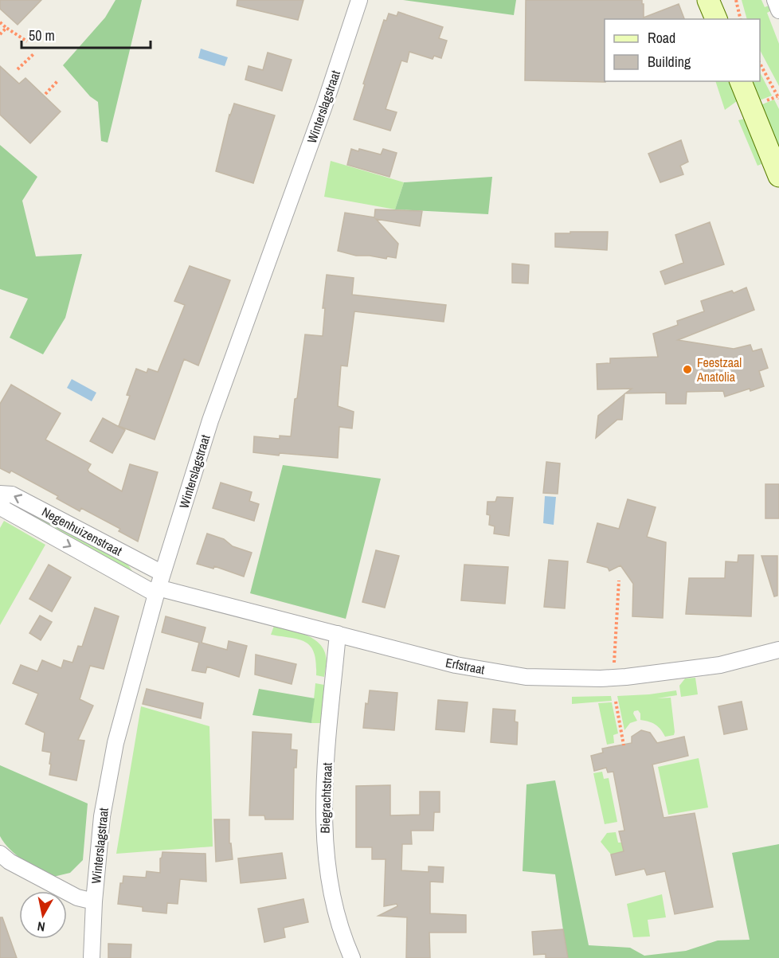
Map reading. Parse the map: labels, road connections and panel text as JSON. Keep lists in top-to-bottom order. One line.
{"streets":{"street":["Winterslagstraat","Negenhuizenstraat","Erfstraat","Biegrachtstraat"]},"crossings":[["Winterslagstraat","Negenhuizenstraat"],["Winterslagstraat","Erfstraat"],["Negenhuizenstraat","Erfstraat"],["Erfstraat","Biegrachtstraat"]],"places":["Feestzaal Anatolia"],"legend":["Road","Building"],"scale_bar":"50 m","north":"bottom"}
